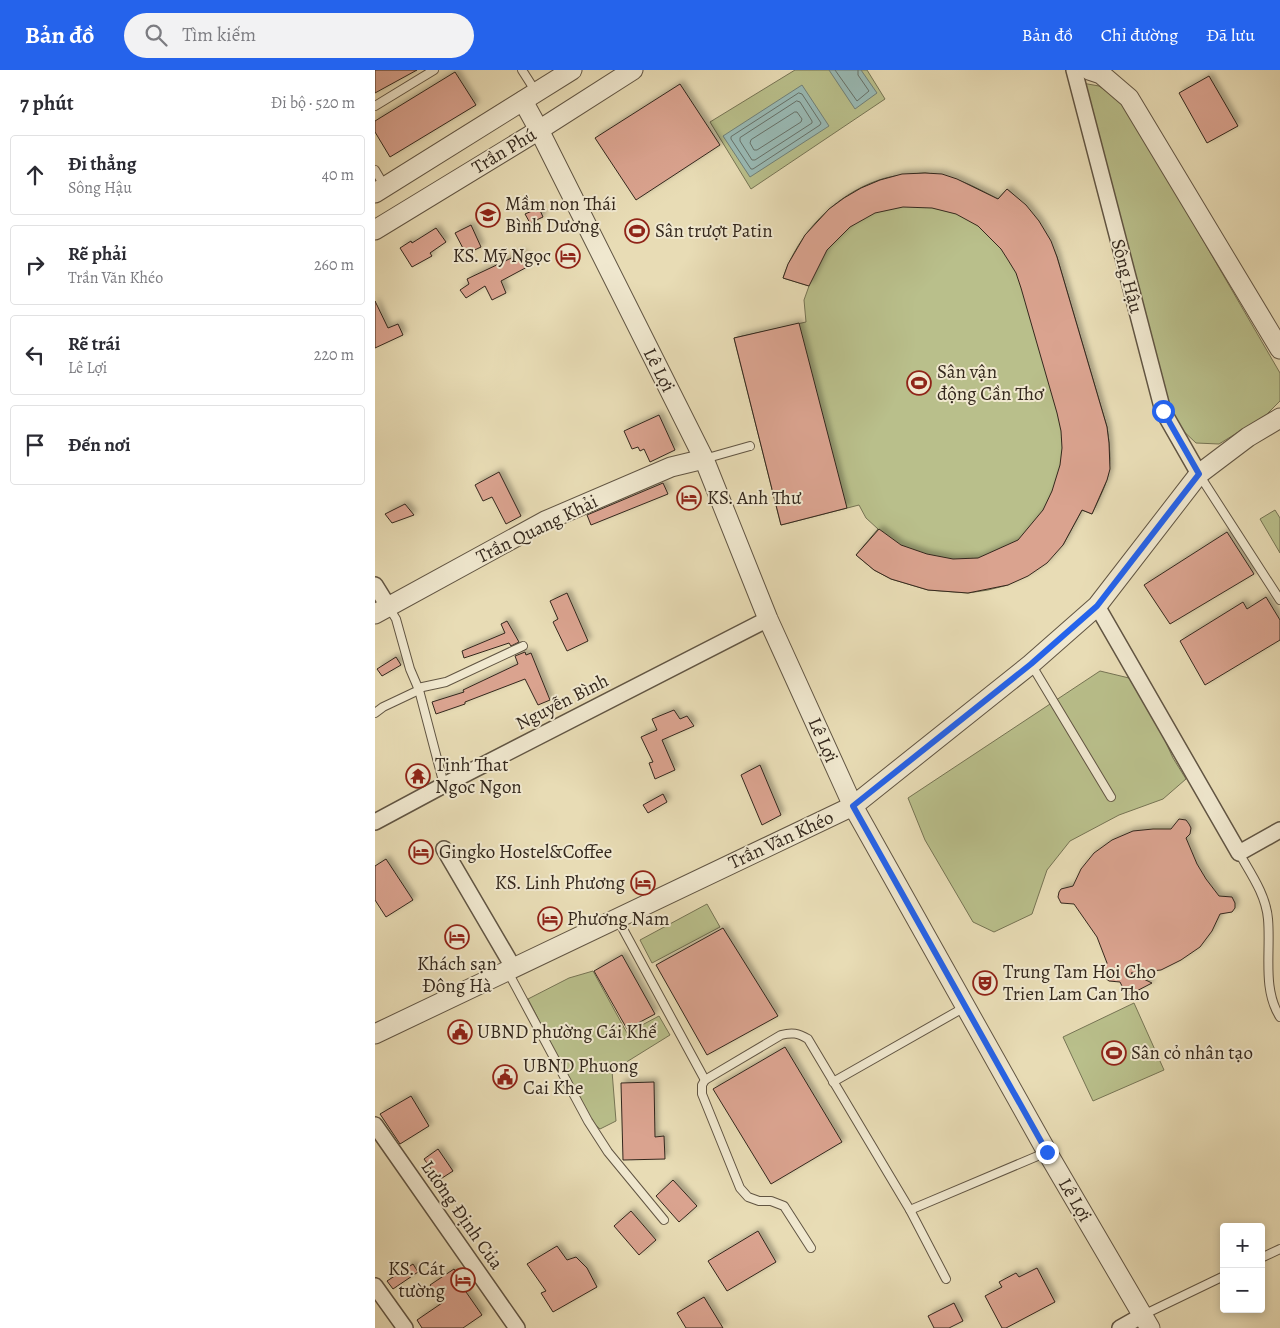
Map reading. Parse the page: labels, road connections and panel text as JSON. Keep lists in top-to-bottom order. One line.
{"streets":{"street":["Trần Phú","Sông Hậu","Lê Lợi","Trần Quang Khải","Nguyễn Bình","Trần Văn Khéo","Lương Định Của"]},"crossings":[["Trần Phú","Lê Lợi"],["Sông Hậu","Trần Văn Khéo"],["Lê Lợi","Trần Quang Khải"],["Lê Lợi","Nguyễn Bình"],["Lê Lợi","Trần Văn Khéo"]],"places":{"school or university":["Mầm non Thái Bình Dương"],"sports":["Sân trượt Patin","Sân vận động Cần Thơ","Sân cỏ nhân tạo"],"hotel":["KS. Mỹ Ngọc","KS. Anh Thư","Gingko Hostel&Coffee","KS. Linh Phương","Phương Nam","Khách sạn Đông Hà","KS. Cát tường"],"temple":["Tinh That Ngoc Ngon"],"theatre":["Trung Tam Hoi Cho Trien Lam Can Tho"],"public building":["UBND phường Cái Khế","UBND Phuong Cai Khe"]},"page":{"header":"Bản đồ","search":"Tìm kiếm","nav":["Bản đồ","Chỉ đường","Đã lưu"],"heading":["7 phút","Đi bộ · 520 m"],"list":[["Đi thẳng","Sông Hậu","40 m"],["Rẽ phải","Trần Văn Khéo","260 m"],["Rẽ trái","Lê Lợi","220 m"],"Đến nơi"],"map_buttons":["+","−"]}}
